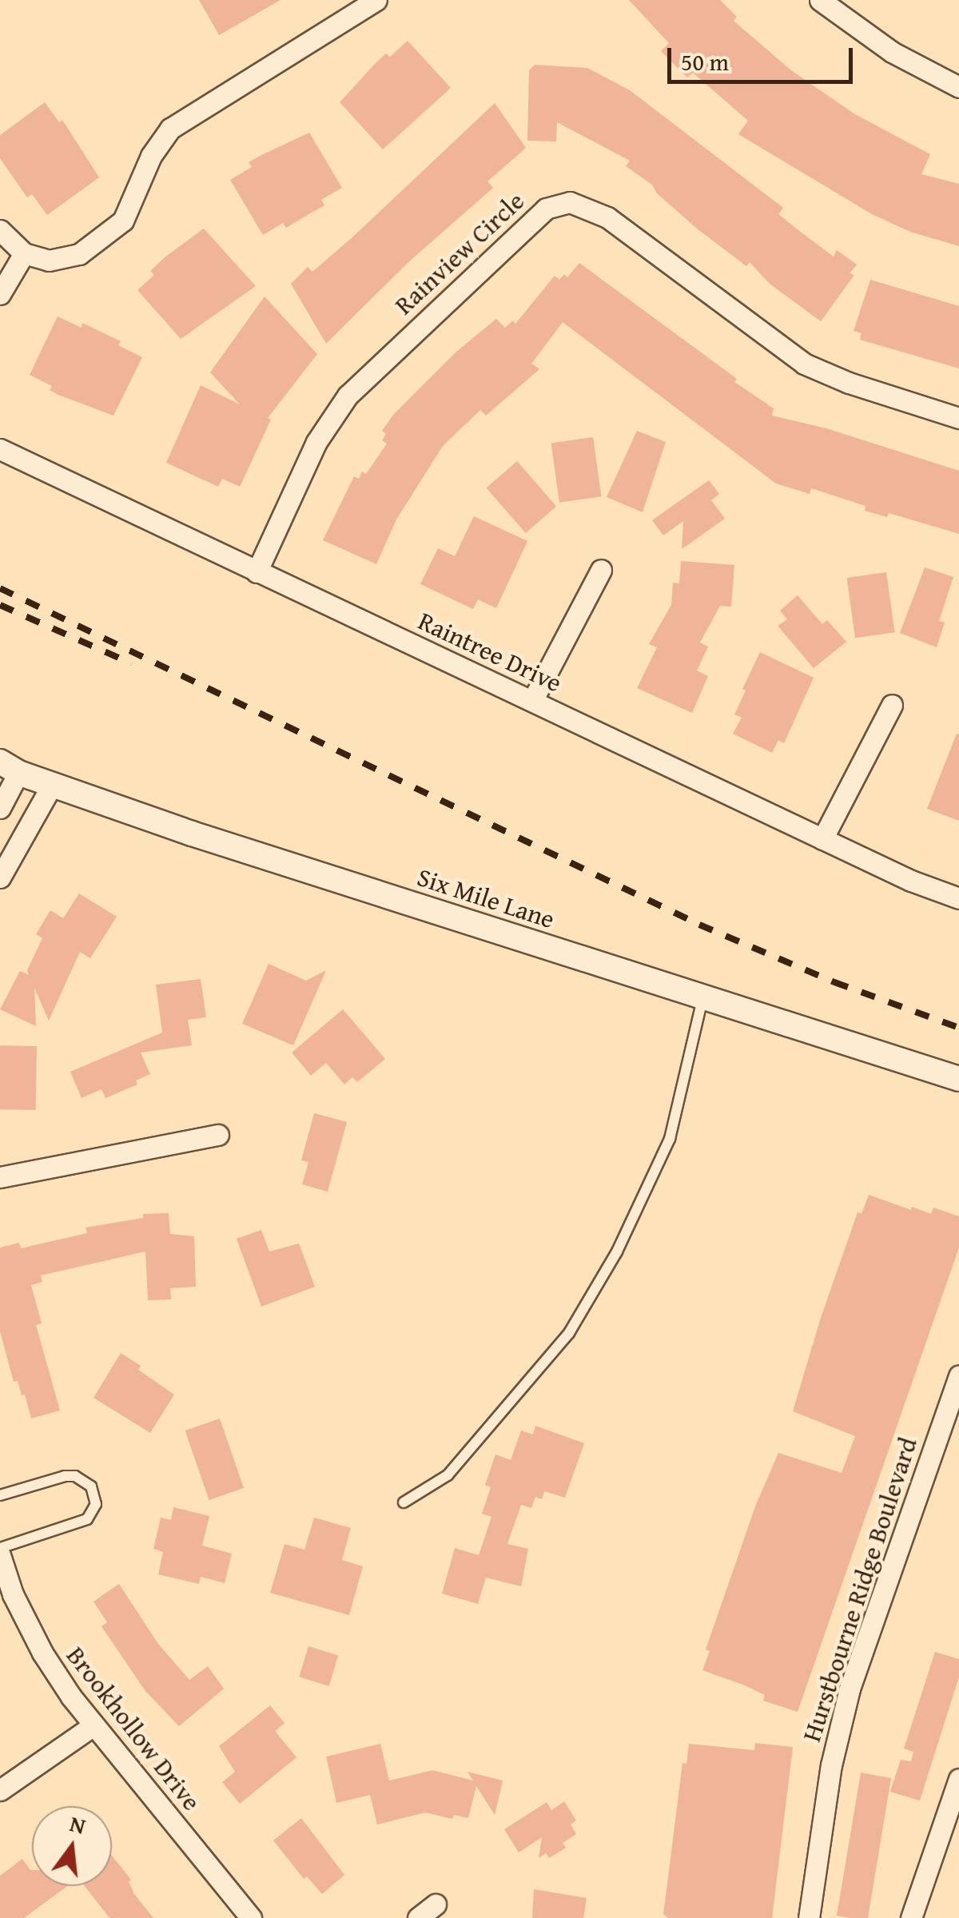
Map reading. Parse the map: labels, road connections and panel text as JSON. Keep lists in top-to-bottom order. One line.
{"streets":{"street":["Rainview Circle","Raintree Drive","Six Mile Lane","Hurstbourne Ridge Boulevard","Brookhollow Drive"]},"crossings":[["Rainview Circle","Raintree Drive"]],"scale_bar":"50 m","north":"top"}
